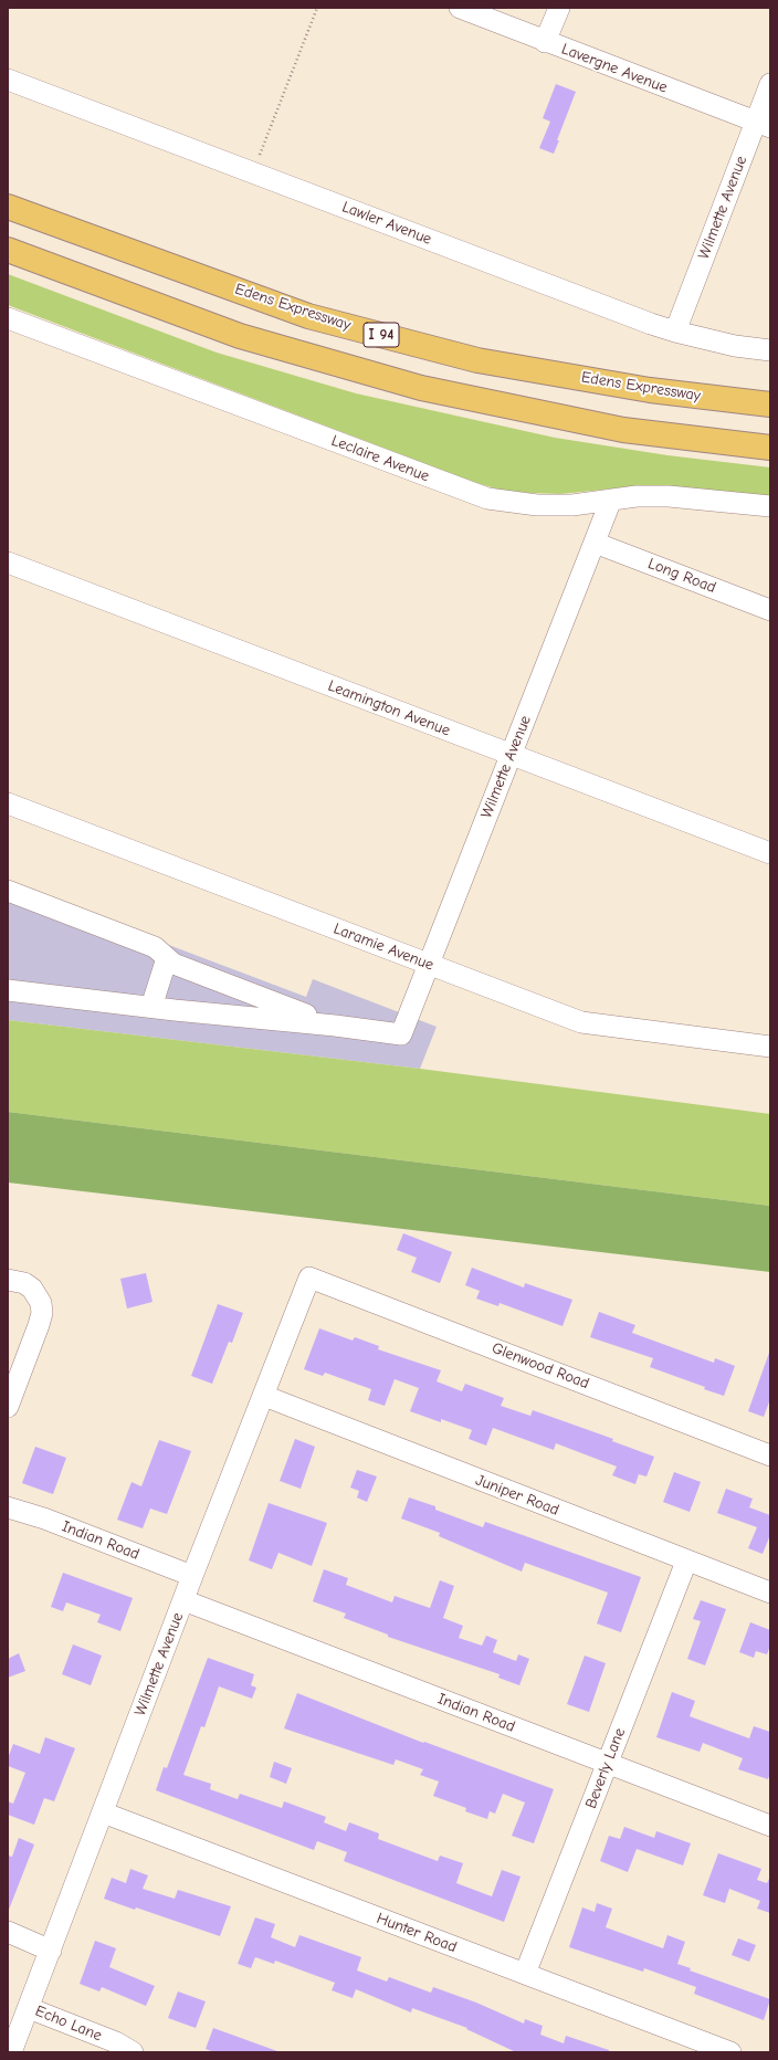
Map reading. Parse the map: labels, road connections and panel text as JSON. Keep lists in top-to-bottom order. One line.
{"streets":{"highway":["Edens Expressway","I 94"],"street":["Lavergne Avenue","Wilmette Avenue","Lawler Avenue","Leclaire Avenue","Long Road","Leamington Avenue","Laramie Avenue","Glenwood Road","Juniper Road","Indian Road","Beverly Lane","Hunter Road","Echo Lane"]},"crossings":[["Lavergne Avenue","Wilmette Avenue"],["Wilmette Avenue","Lawler Avenue"],["Wilmette Avenue","Leclaire Avenue"],["Wilmette Avenue","Long Road"],["Wilmette Avenue","Leamington Avenue"],["Wilmette Avenue","Laramie Avenue"],["Wilmette Avenue","Glenwood Road"],["Wilmette Avenue","Juniper Road"],["Wilmette Avenue","Indian Road"],["Wilmette Avenue","Hunter Road"],["Wilmette Avenue","Echo Lane"],["Juniper Road","Beverly Lane"],["Indian Road","Beverly Lane"],["Beverly Lane","Hunter Road"]]}
